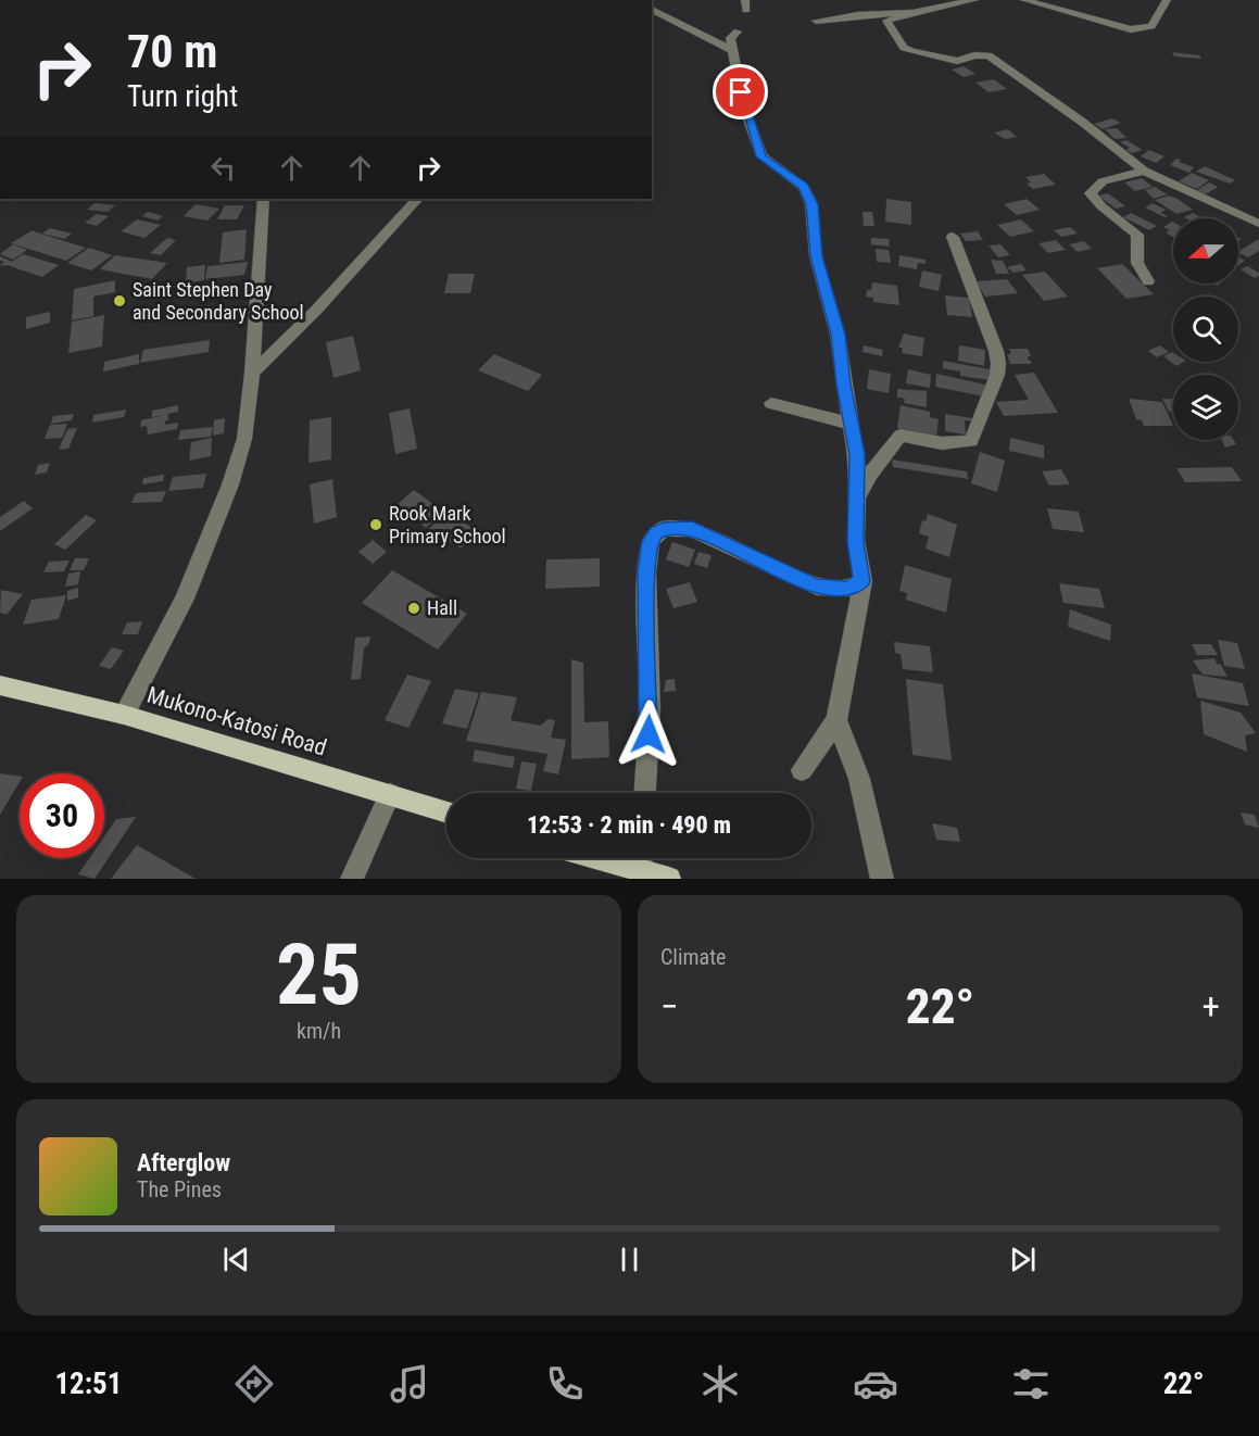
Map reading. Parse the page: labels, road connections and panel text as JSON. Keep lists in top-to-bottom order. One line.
{"streets":{"main road":["Mukono-Katosi Road"]},"places":["Saint Stephen Day and Secondary School","Rook Mark Primary School","Hall"],"north":"left","page":{"turn":["70 m","Turn right"],"limit":"30","trip":"12:53 · 2 min · 490 m","tile":[["25","km/h"],"Climate"],"heat":["−","22°","+"],"song":["Afterglow","The Pines"],"tabs":["12:51","22°"]}}
